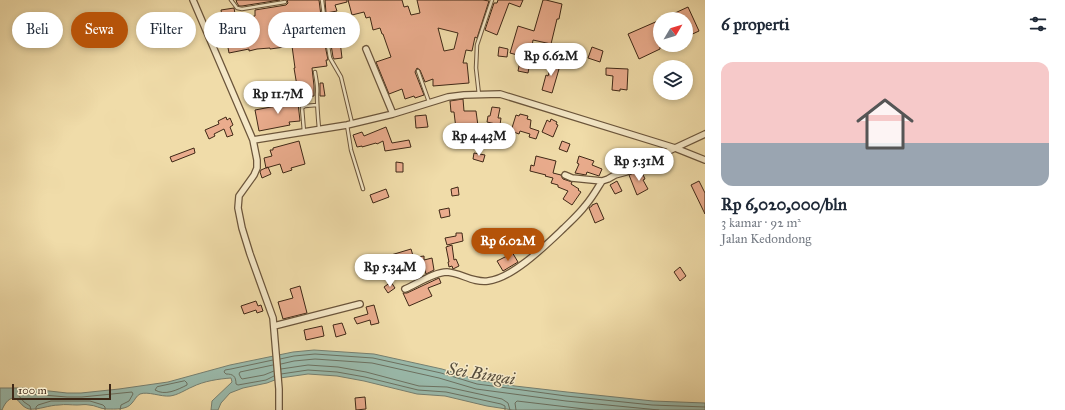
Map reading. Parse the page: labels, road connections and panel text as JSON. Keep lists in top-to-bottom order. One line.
{"water":["Sei Bingai"],"scale_bar":"100 m","north":"top right","page":{"heading":"6 properti","chip":["Beli","Sewa","Filter","Baru","Apartemen"],"price":["Rp 6.62M","Rp 11.7M","Rp 4.43M","Rp 5.31M","Rp 6.02M","Rp 5.34M"],"list":[{"name":"Rp 6,020,000/bln","note":"3 kamar · 92 m² · Jalan Kedondong"}],"scale":"100 m"}}
